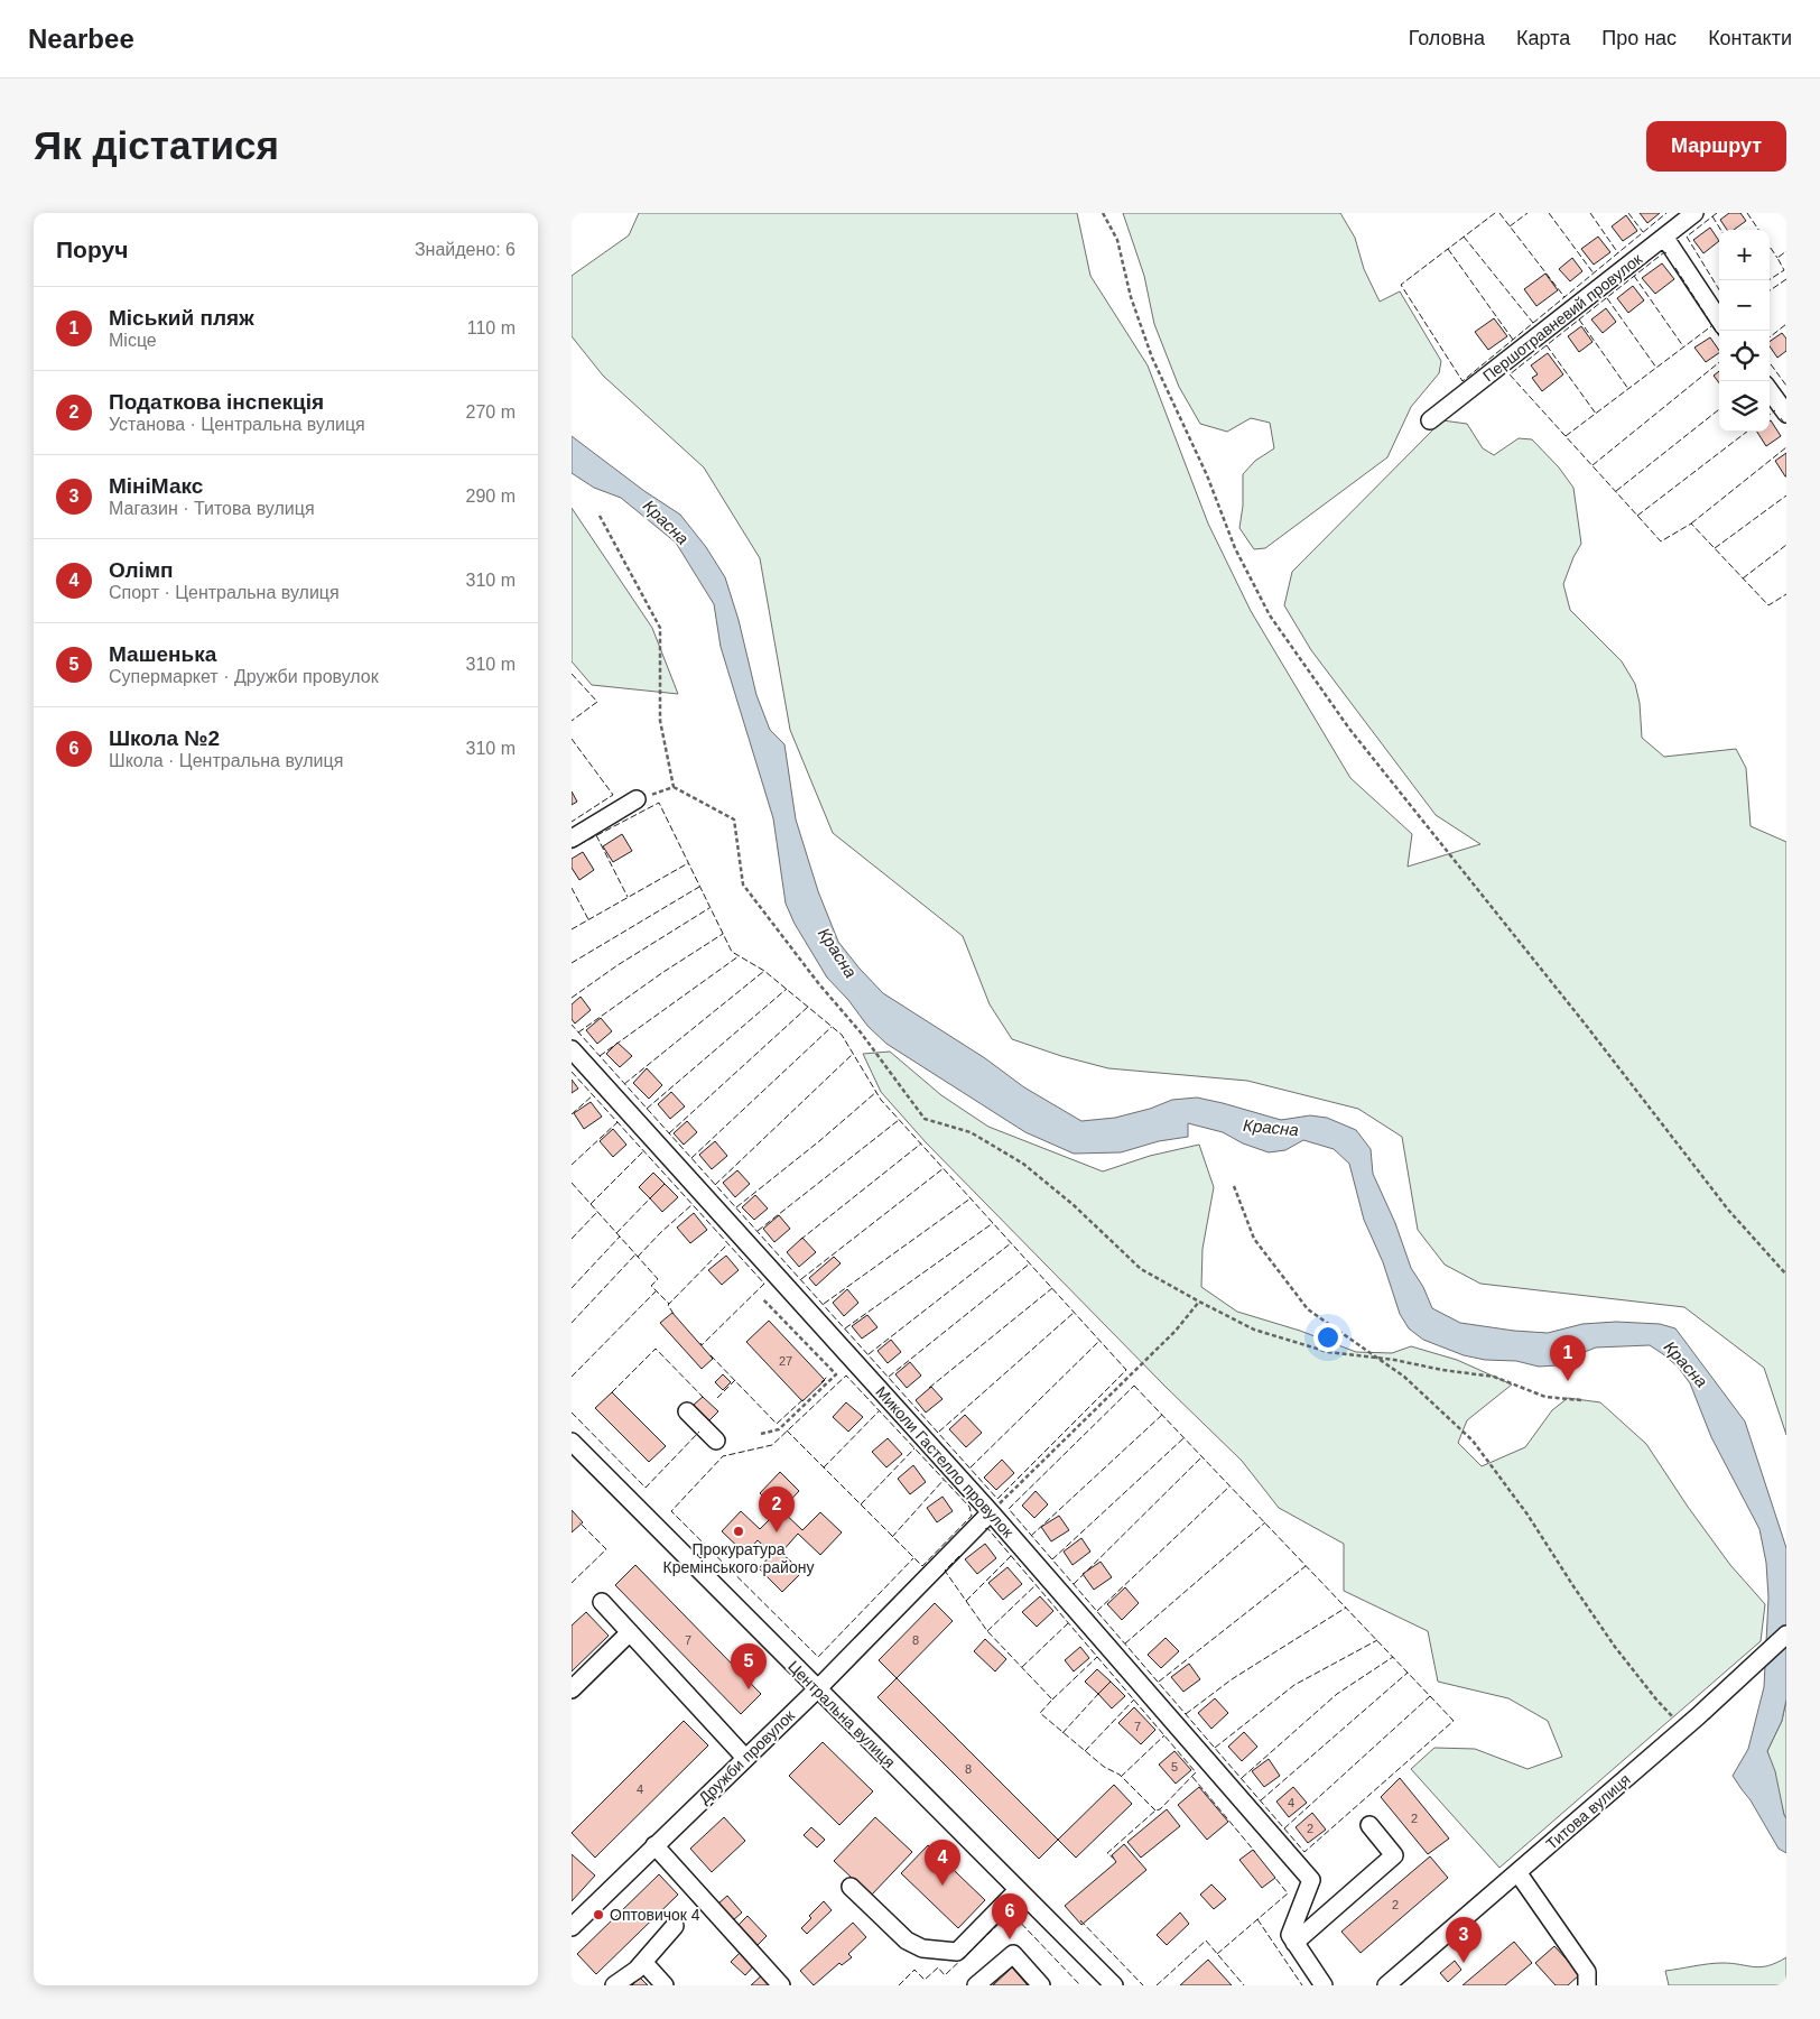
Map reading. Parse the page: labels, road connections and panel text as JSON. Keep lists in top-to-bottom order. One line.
{"streets":{"street":["Першотравневий провулок","Миколи Гастелло провулок","Центральна вулиця","Дружби провулок","Титова вулиця"]},"crossings":[["Миколи Гастелло провулок","Дружби провулок"],["Центральна вулиця","Дружби провулок"]],"water":["Красна"],"places":["Прокуратура Кремінського району","Оптовичок 4"],"house_numbers":["27","7","8","7","5","8","4","4","2","2","2"],"page":{"header":"Nearbee","nav":["Головна","Карта","Про нас","Контакти"],"buttons":"Маршрут","title":"Як дістатися","heading":["Поруч","Знайдено: 6"],"map_buttons":["+","−"],"list":[{"mark":"1","name":"Міський пляж","note":"Місце","value":"110 m"},{"mark":"2","name":"Податкова інспекція","note":"Установа · Центральна вулиця","value":"270 m"},{"mark":"3","name":"МініМакс","note":"Магазин · Титова вулиця","value":"290 m"},{"mark":"4","name":"Олімп","note":"Спорт · Центральна вулиця","value":"310 m"},{"mark":"5","name":"Машенька","note":"Супермаркет · Дружби провулок","value":"310 m"},{"mark":"6","name":"Школа №2","note":"Школа · Центральна вулиця","value":"310 m"}],"pins":["1","2","5","4","6","3"]}}
